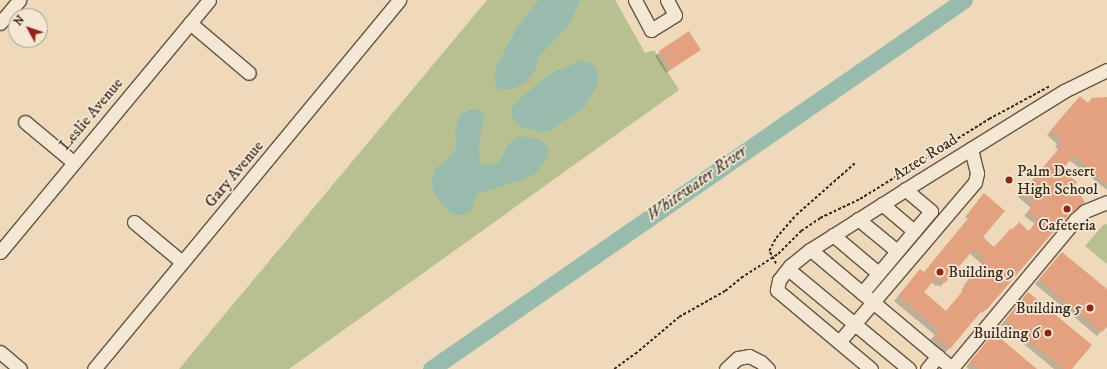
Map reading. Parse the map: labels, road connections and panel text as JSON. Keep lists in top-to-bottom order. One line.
{"streets":{"street":["Leslie Avenue","Aztec Road","Gary Avenue"]},"water":["Whitewater River"],"places":["Palm Desert High School","Cafeteria","Building 9","Building 5","Building 6"],"north":"top left"}
